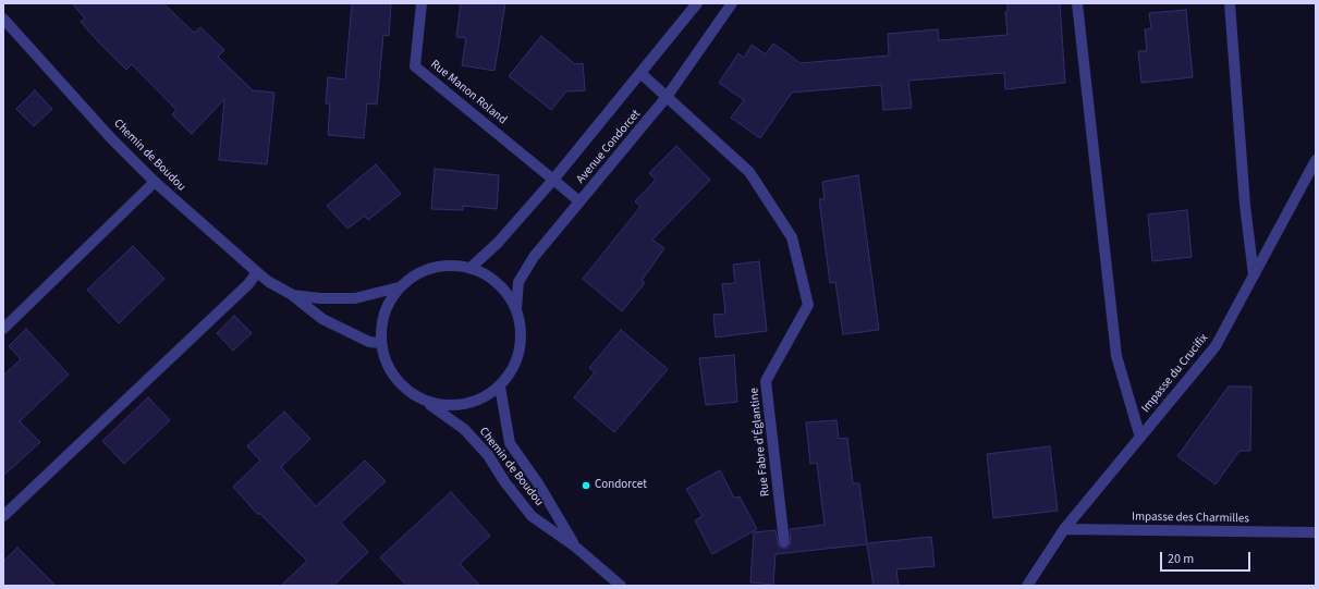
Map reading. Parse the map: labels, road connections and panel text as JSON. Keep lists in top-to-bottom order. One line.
{"streets":{"street":["Rue Manon Roland","Avenue Condorcet","Chemin de Boudou","Impasse du Crucifix","Rue Fabre d'Églantine","Impasse des Charmilles"]},"crossings":[["Rue Manon Roland","Avenue Condorcet"],["Avenue Condorcet","Chemin de Boudou"],["Avenue Condorcet","Rue Fabre d'Églantine"],["Impasse du Crucifix","Impasse des Charmilles"]],"places":["Condorcet"],"scale_bar":"20 m"}
